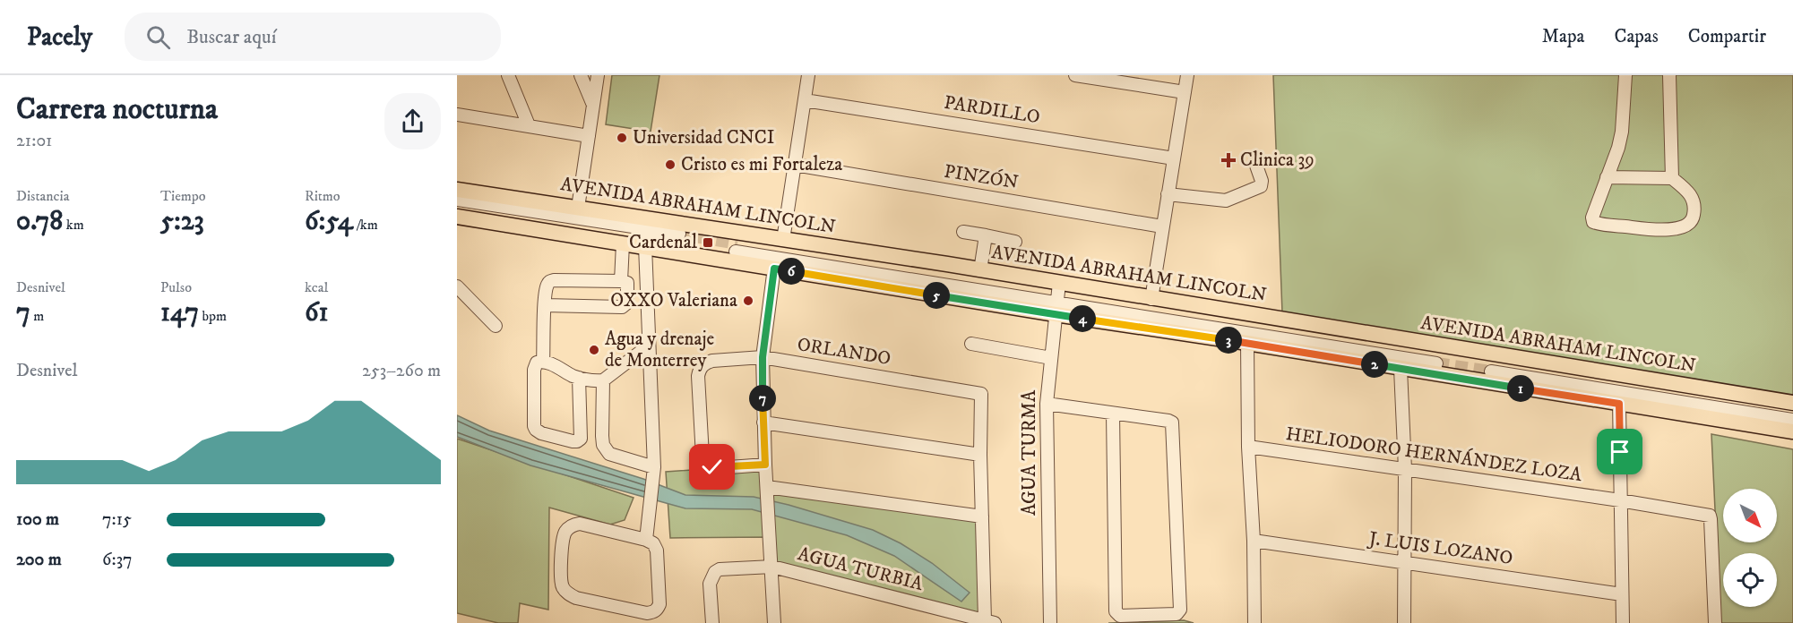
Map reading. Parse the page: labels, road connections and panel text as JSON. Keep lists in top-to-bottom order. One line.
{"streets":{"main road":["AVENIDA ABRAHAM LINCOLN"],"street":["PARDILLO","PINZÓN","ORLANDO","AGUA TURMA","HELIODORO HERNÁNDEZ LOZA","J. LUIS LOZANO","AGUA TURBIA"]},"crossings":[["AVENIDA ABRAHAM LINCOLN","AGUA TURMA"]],"places":{"other":["Universidad CNCI","Cristo es mi Fortaleza","OXXO Valeriana","Agua y drenaje de Monterrey"],"health":["Clinica 39"],"transit":["Cardenal"]},"north":"bottom right","page":{"header":"Pacely","search":"Buscar aquí","nav":["Mapa","Capas","Compartir"],"heading":["Carrera nocturna","21:01"],"stats":[["Distancia","0.78 km"],["Tiempo","5:23"],["Ritmo","6:54 /km"],["Desnivel","7 m"],["Pulso","147 bpm"],["kcal","61"]],"pins":["6","5","4","3","2","1","7"],"chart":["Desnivel","253–260 m"],"list":[{"name":"100 m","note":"7:15"},{"name":"200 m","note":"6:37"}]}}
